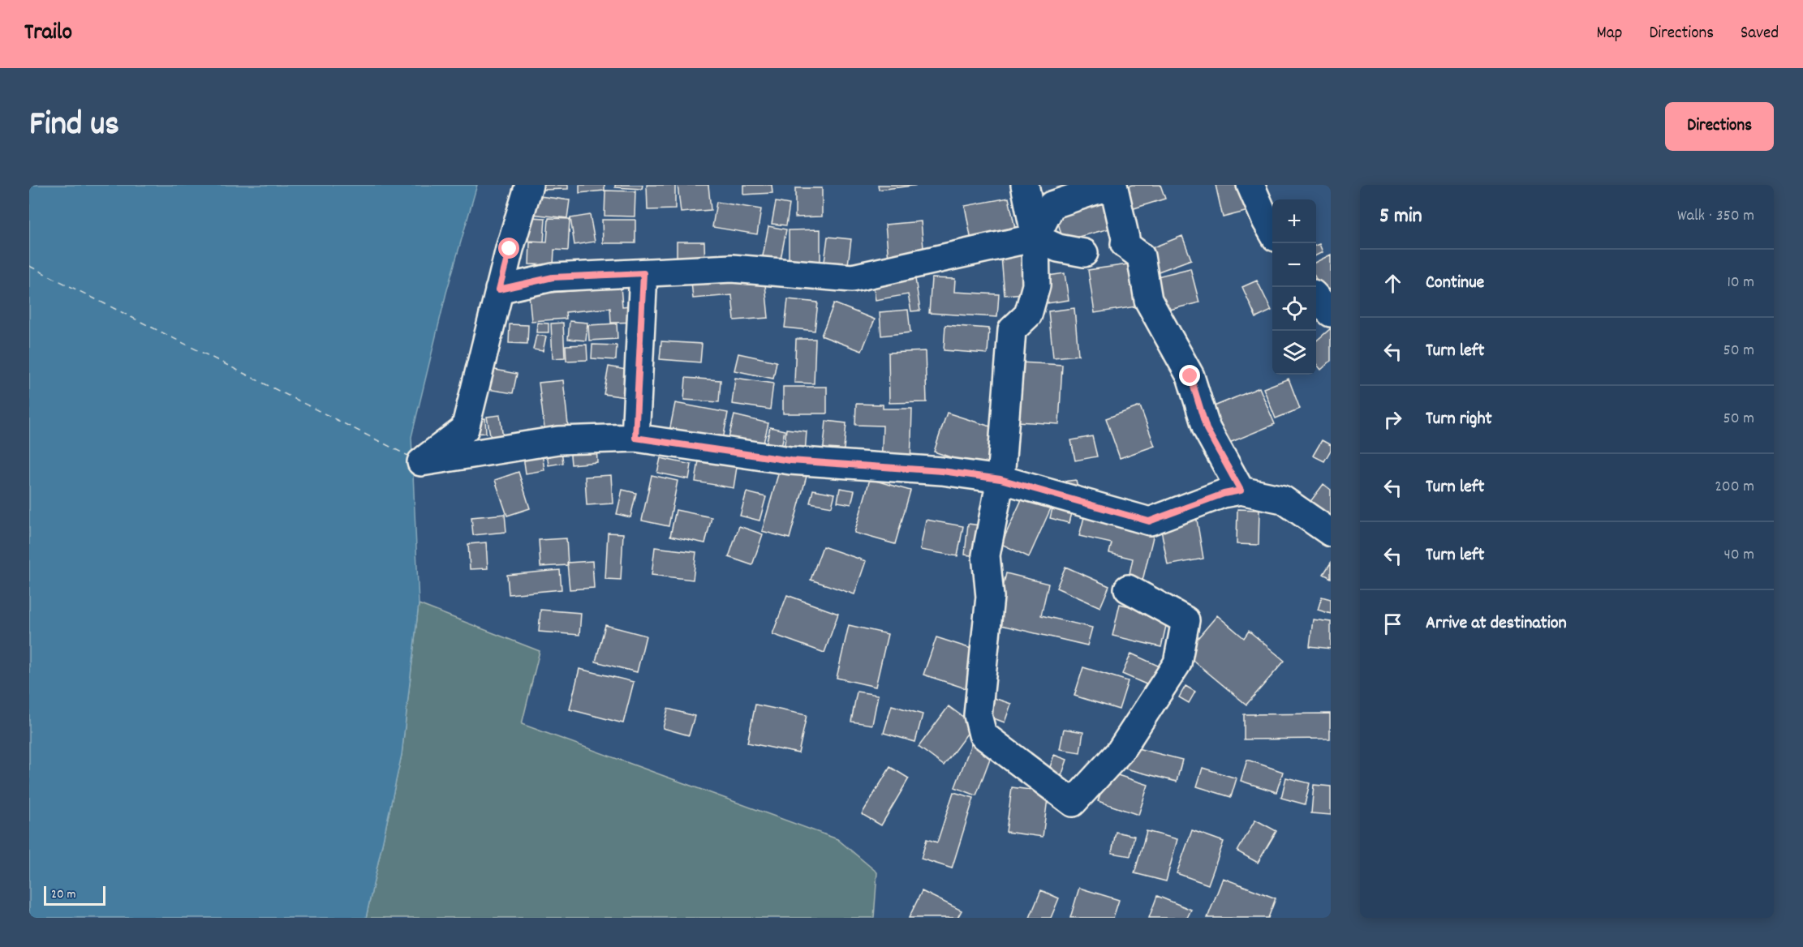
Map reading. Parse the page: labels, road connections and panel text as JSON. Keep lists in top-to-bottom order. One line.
{"scale_bar":"20 m","page":{"header":"Trailo","nav":["Map","Directions","Saved"],"title":"Find us","buttons":"Directions","heading":["5 min","Walk · 350 m"],"map_buttons":["+","−"],"list":[["Continue","10 m"],["Turn left","50 m"],["Turn right","50 m"],["Turn left","200 m"],["Turn left","40 m"],"Arrive at destination"],"scale":"20 m"}}
